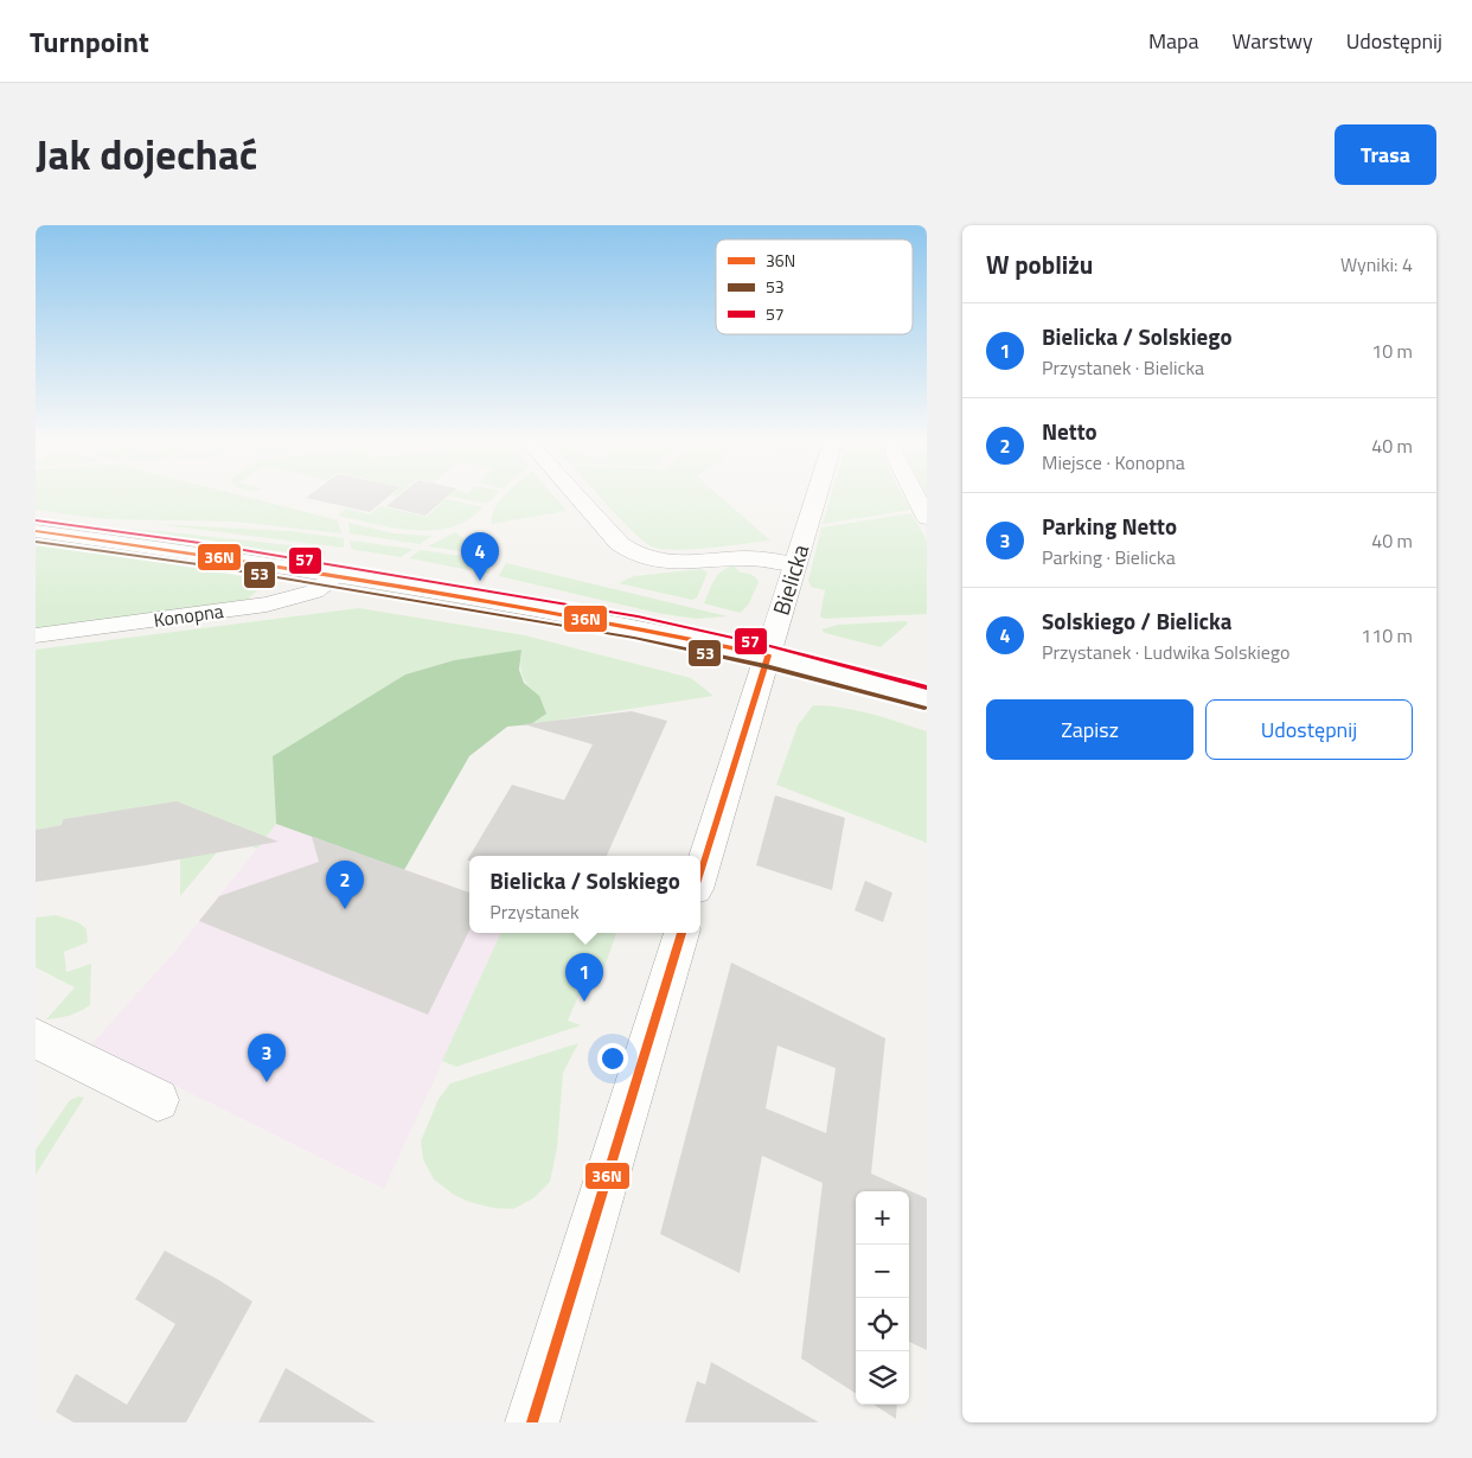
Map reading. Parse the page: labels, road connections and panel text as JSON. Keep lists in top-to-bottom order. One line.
{"streets":{"street":["Bielicka","Konopna"]},"lines":["transit line 57","transit line 36N","transit line 53"],"legend":["36N","53","57"],"page":{"header":"Turnpoint","nav":["Mapa","Warstwy","Udostępnij"],"title":"Jak dojechać","buttons":["Trasa",["Zapisz","Udostępnij"]],"heading":["W pobliżu","Wyniki: 4"],"list":[{"mark":"1","name":"Bielicka / Solskiego","note":"Przystanek · Bielicka","value":"10 m"},{"mark":"2","name":"Netto","note":"Miejsce · Konopna","value":"40 m"},{"mark":"3","name":"Parking Netto","note":"Parking · Bielicka","value":"40 m"},{"mark":"4","name":"Solskiego / Bielicka","note":"Przystanek · Ludwika Solskiego","value":"110 m"}],"pins":["4","2","1","3"],"popup":["Bielicka / Solskiego","Przystanek"],"map_buttons":["+","−"]}}
